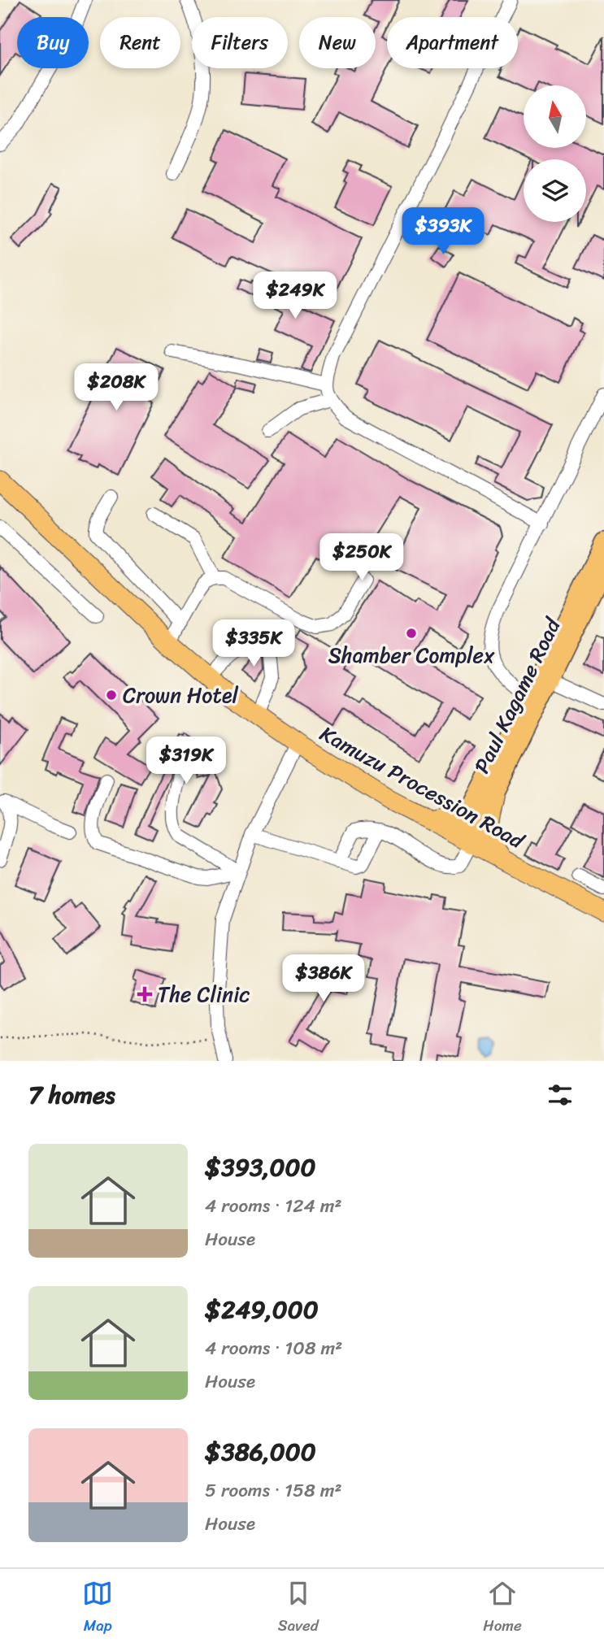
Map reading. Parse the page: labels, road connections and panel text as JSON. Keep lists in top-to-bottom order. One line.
{"streets":{"highway":["Kamuzu Procession Road"],"main road":["Paul Kagame Road"]},"crossings":[["Paul Kagame Road","Kamuzu Procession Road"]],"places":{"other":["Shamber Complex","Crown Hotel"],"health":["The Clinic"]},"north":"top","page":{"chip":["Buy","Rent","Filters","New","Apartment"],"price":["$393K","$249K","$208K","$250K","$335K","$319K","$386K"],"heading":"7 homes","list":[{"name":"$393,000","note":"4 rooms · 124 m² · House"},{"name":"$249,000","note":"4 rooms · 108 m² · House"},{"name":"$386,000","note":"5 rooms · 158 m² · House"}],"tabs":["Map","Saved","Home"]}}
